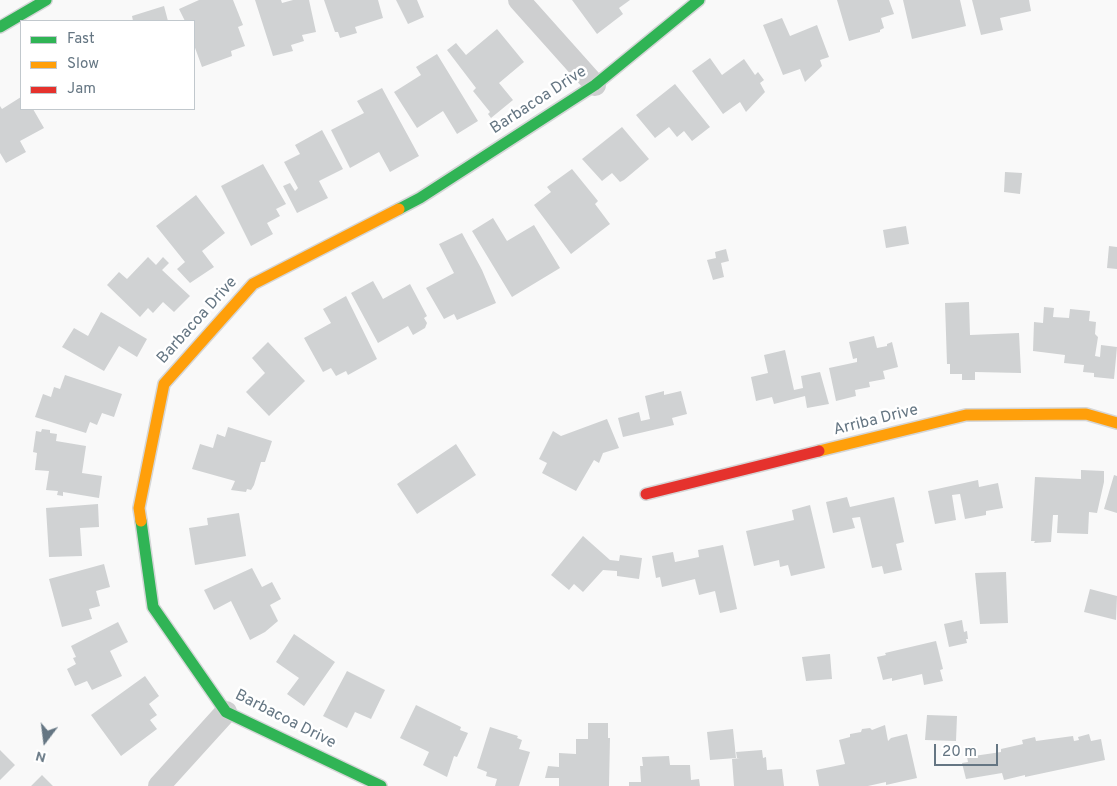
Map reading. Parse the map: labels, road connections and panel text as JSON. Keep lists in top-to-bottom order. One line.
{"streets":{"street":["Barbacoa Drive","Arriba Drive"]},"legend":["Fast","Slow","Jam"],"scale_bar":"20 m","north":"bottom"}
